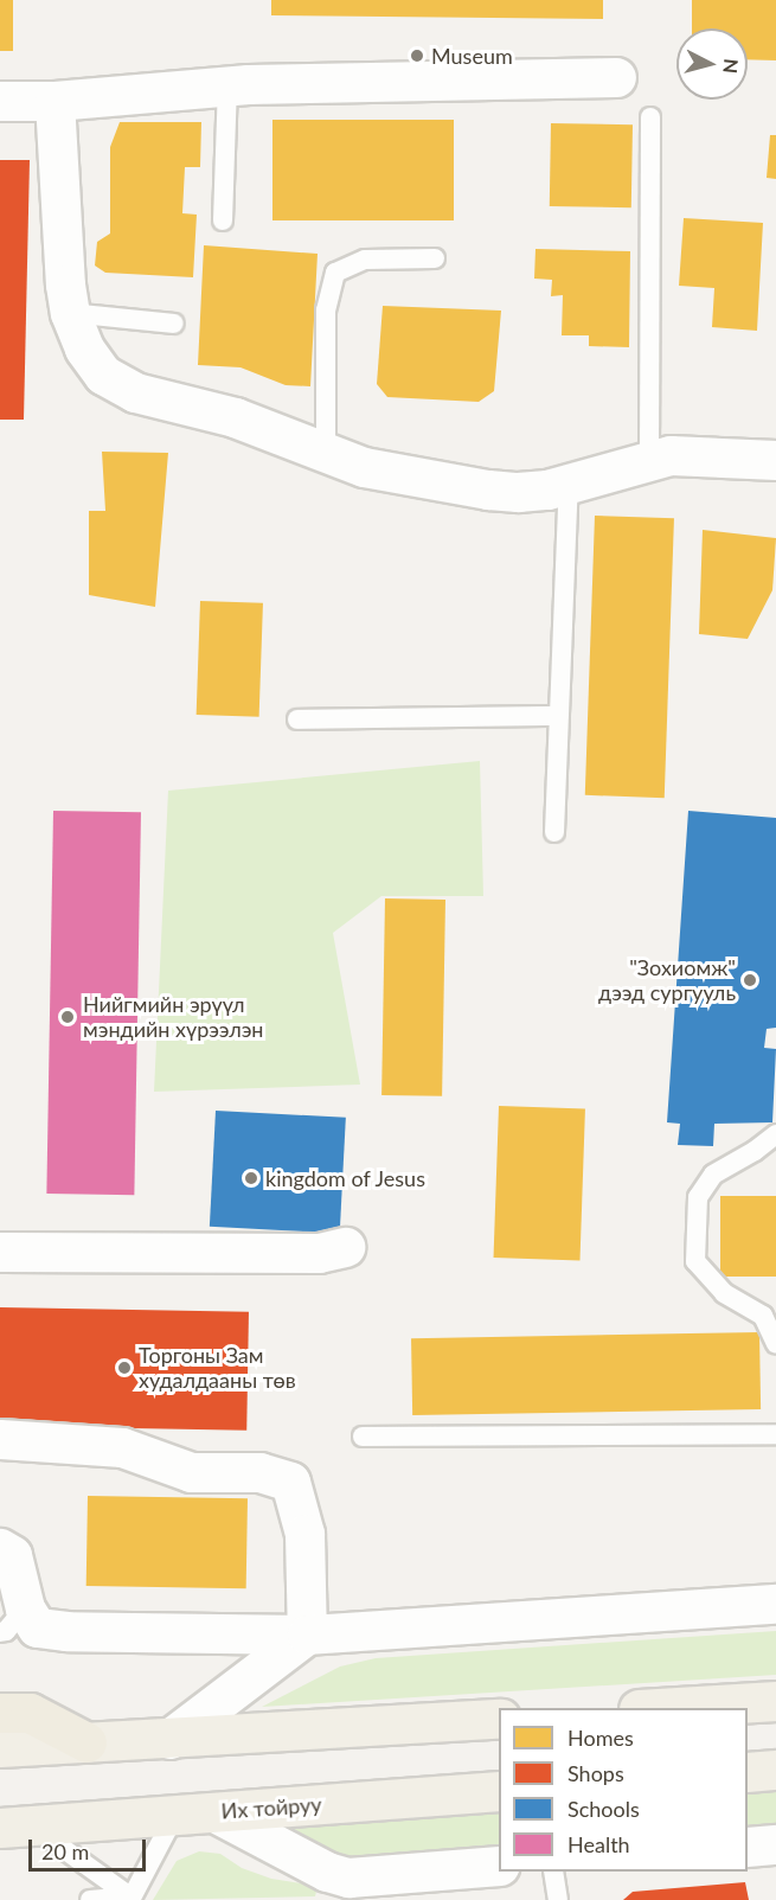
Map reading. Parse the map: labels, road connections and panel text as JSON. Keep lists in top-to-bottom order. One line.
{"streets":{"main road":["Их тойруу"]},"places":["Museum","\"Зохиомж\" дээд сургууль","Нийгмийн эрүүл мэндийн хүрээлэн","kingdom of Jesus","Торгоны Зам худалдааны төв"],"legend":["Homes","Shops","Schools","Health"],"scale_bar":"20 m","north":"right"}
